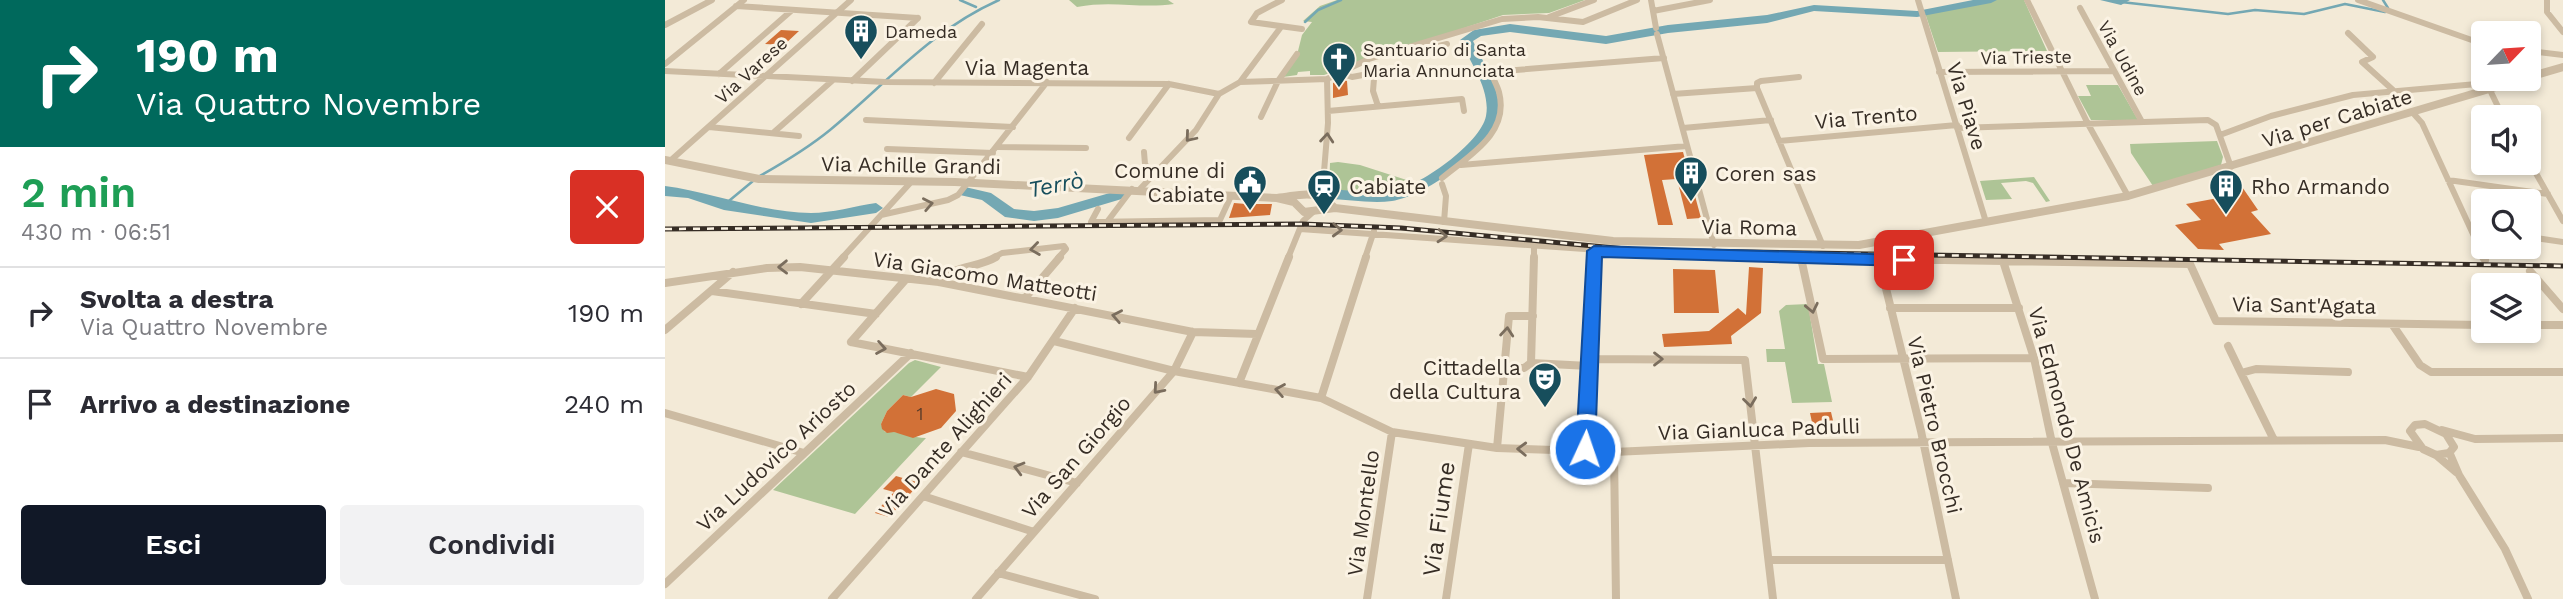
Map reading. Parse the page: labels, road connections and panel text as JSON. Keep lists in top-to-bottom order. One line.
{"streets":{"street":["Via Trieste","Via Udine","Via Magenta","Via Varese","Via Piave","Via Trento","Via per Cabiate","Via Achille Grandi","Via Roma","Via Giacomo Matteotti","Via Sant'Agata","Via Pietro Brocchi","Via Edmondo De Amicis","Via Gianluca Padulli","Via Dante Alighieri","Via Ludovico Ariosto","Via San Giorgio","Via Montello","Via Fiume"]},"crossings":[["Via Trieste","Via Udine"],["Via Trieste","Via Piave"],["Via Udine","Via Trento"],["Via Magenta","Via Varese"],["Via Varese","Via Achille Grandi"],["Via Piave","Via Trento"],["Via Piave","Via Roma"],["Via per Cabiate","Via Roma"],["Via Achille Grandi","Via Roma"],["Via Giacomo Matteotti","Via Dante Alighieri"],["Via Giacomo Matteotti","Via San Giorgio"],["Via Sant'Agata","Via Edmondo De Amicis"],["Via Pietro Brocchi","Via Gianluca Padulli"],["Via Edmondo De Amicis","Via Gianluca Padulli"],["Via Gianluca Padulli","Via Dante Alighieri"],["Via Gianluca Padulli","Via San Giorgio"],["Via Gianluca Padulli","Via Montello"],["Via Gianluca Padulli","Via Fiume"]],"one_way":["Via San Giorgio"],"water":["Terrò"],"places":{"building":["Dameda","Coren sas","Rho Armando"],"church":["Santuario di Santa Maria Annunciata"],"public building":["Comune di Cabiate"],"station":["Cabiate"],"theatre":["Cittadella della Cultura"]},"house_numbers":["1"],"north":"top right","page":{"turn":["190 m","Via Quattro Novembre"],"heading":["2 min","430 m · 06:51"],"list":[{"name":"Svolta a destra","note":"Via Quattro Novembre","value":"190 m"},{"name":"Arrivo a destinazione","value":"240 m"}],"buttons":["Esci","Condividi"]}}
